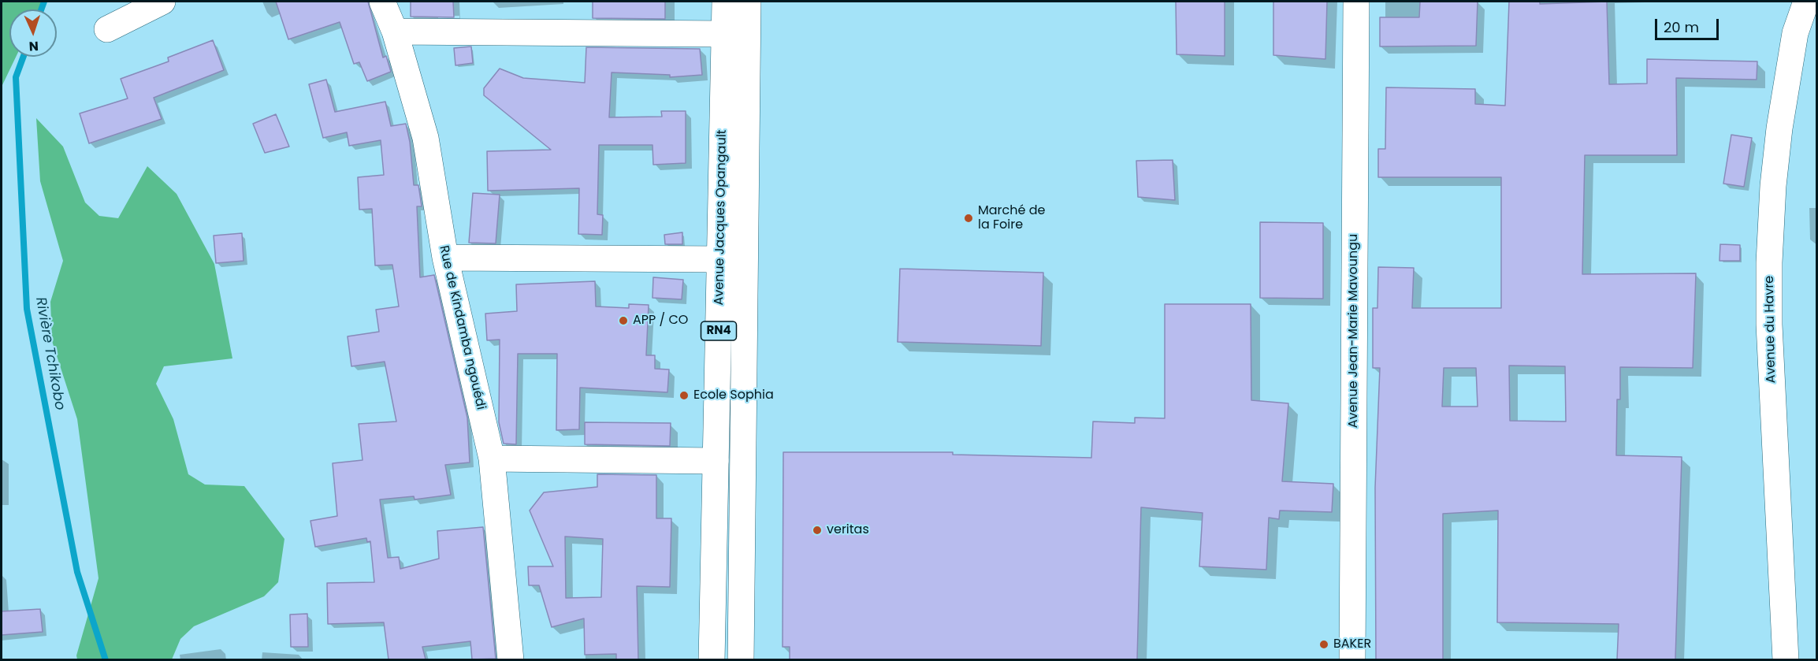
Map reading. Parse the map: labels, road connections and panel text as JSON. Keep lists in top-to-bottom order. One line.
{"streets":{"main road":["Avenue Jacques Opangault","Rue de Kindamba ngouédi","Avenue du Havre","RN4","Avenue Jean-Marie Mavoungu"]},"water":["Rivière Tchikobo"],"places":["Marché de la Foire","APP / CO","Ecole Sophia","veritas","BAKER"],"scale_bar":"20 m","north":"bottom"}
